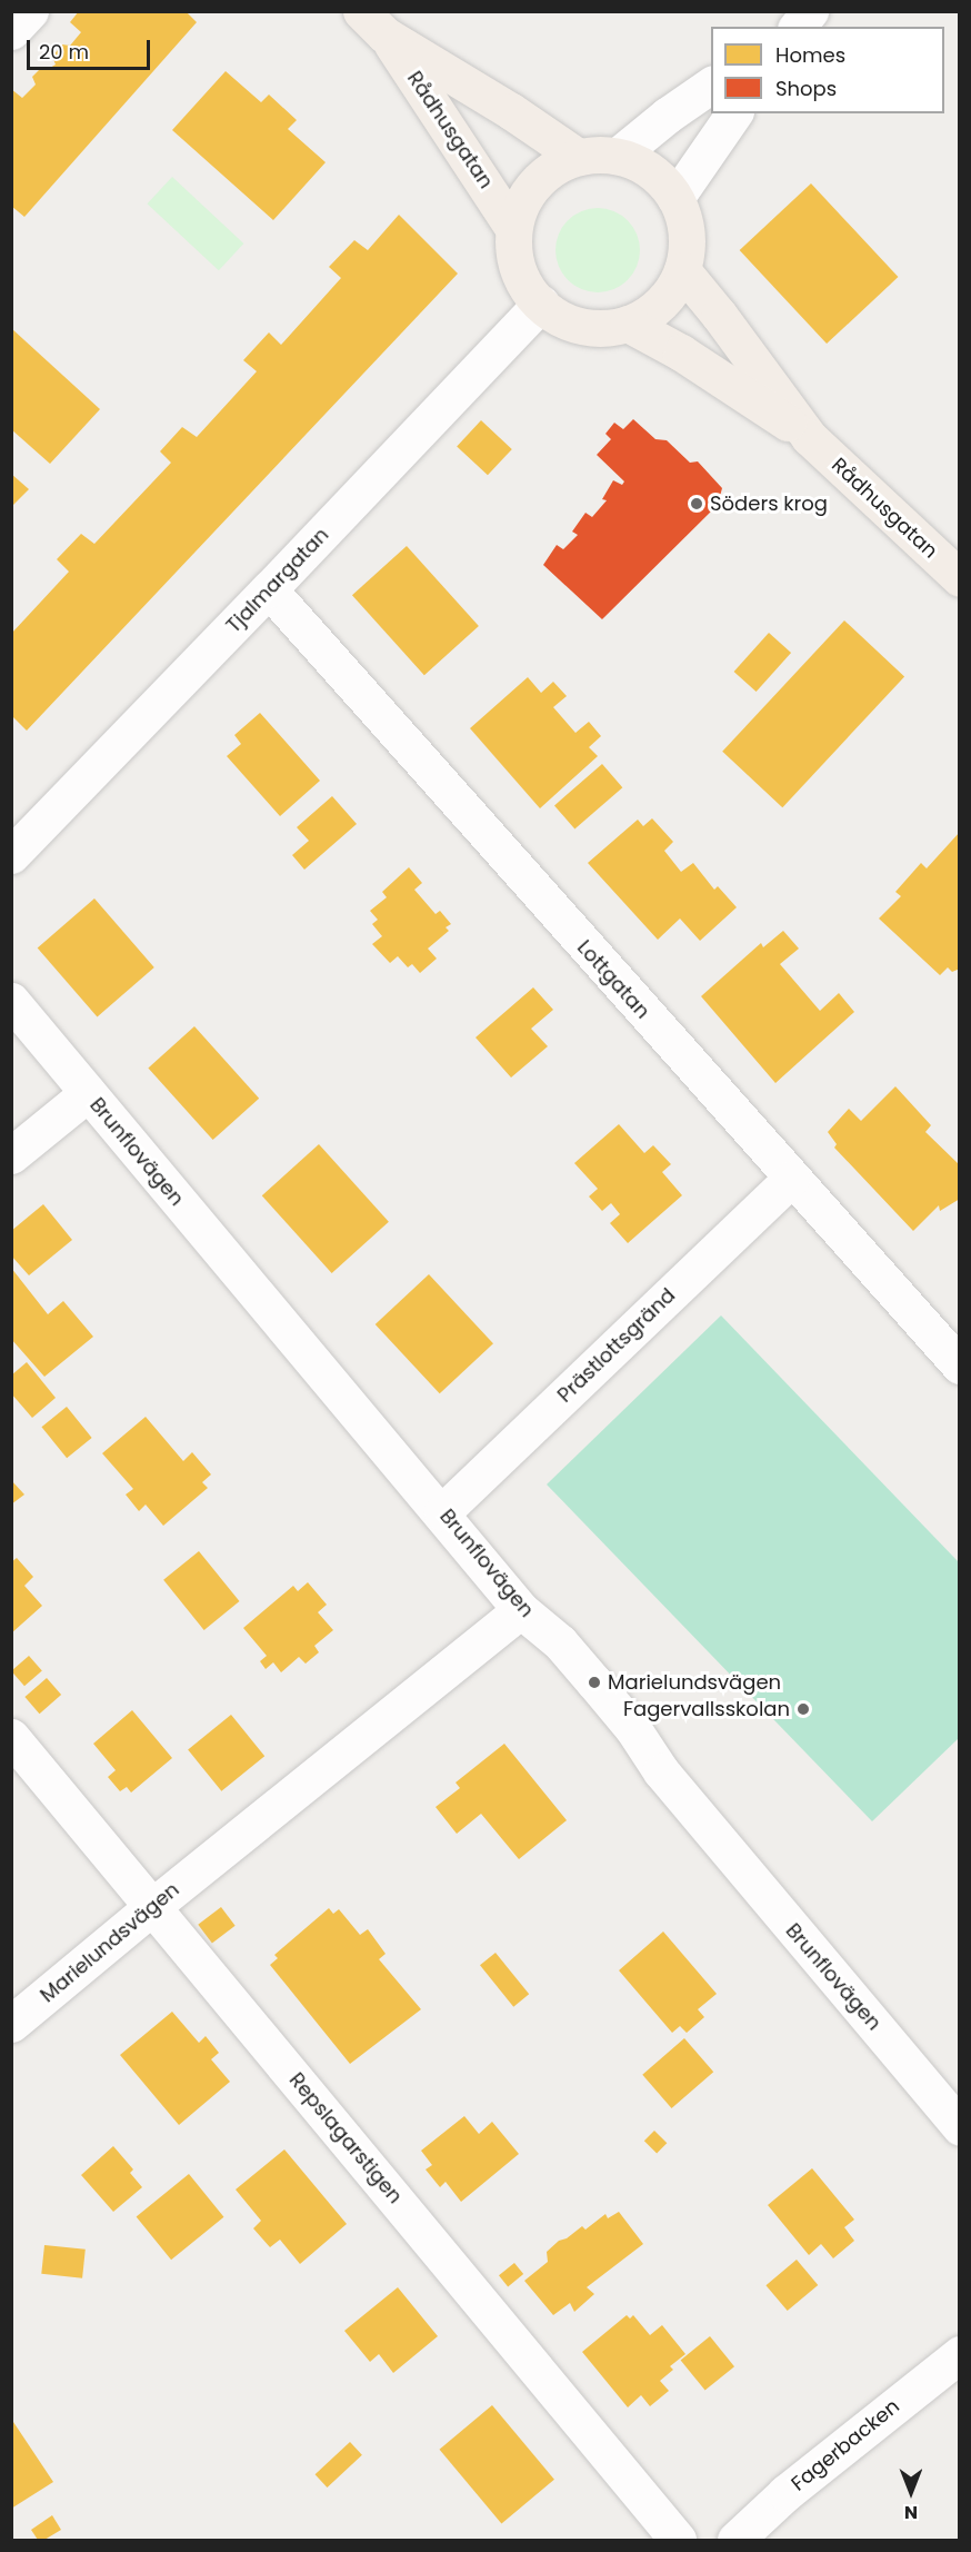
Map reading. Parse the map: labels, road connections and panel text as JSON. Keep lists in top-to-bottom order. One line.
{"streets":{"main road":["Rådhusgatan"],"street":["Tjalmargatan","Lottgatan","Brunflovägen","Prästlottsgränd","Marielundsvägen","Repslagarstigen","Fagerbacken"]},"crossings":[["Rådhusgatan","Tjalmargatan"],["Tjalmargatan","Lottgatan"],["Lottgatan","Prästlottsgränd"],["Brunflovägen","Prästlottsgränd"],["Brunflovägen","Marielundsvägen"],["Marielundsvägen","Repslagarstigen"]],"places":["Söders krog","Marielundsvägen","Fagervallsskolan"],"legend":["Homes","Shops"],"scale_bar":"20 m","north":"bottom"}
